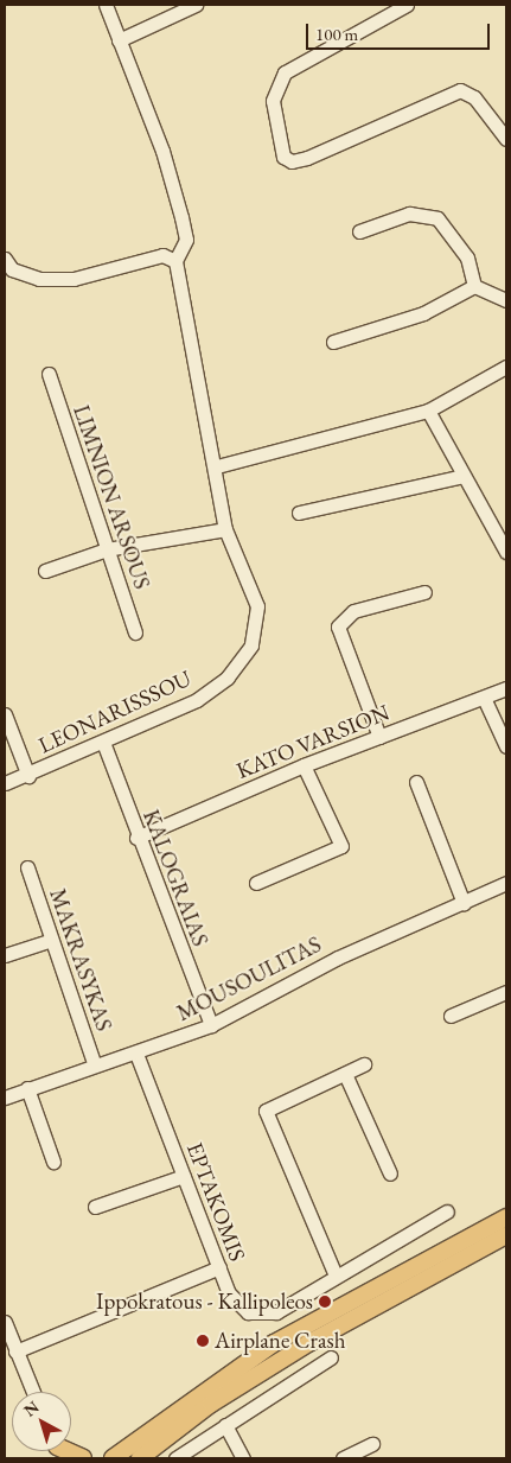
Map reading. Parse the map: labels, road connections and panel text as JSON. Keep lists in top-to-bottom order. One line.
{"streets":{"street":["LIMNION ARSOUS","LEONARISSSOU","KATO VARSION","KALOGRAIAS","MAKRASYKAS","MOUSOULITAS","EPTAKOMIS"]},"crossings":[["LEONARISSSOU","KALOGRAIAS"],["KATO VARSION","KALOGRAIAS"],["KALOGRAIAS","MOUSOULITAS"],["MAKRASYKAS","MOUSOULITAS"],["MOUSOULITAS","EPTAKOMIS"]],"places":["Ippokratous - Kallipoleos","Airplane Crash"],"scale_bar":"100 m","north":"top left"}
